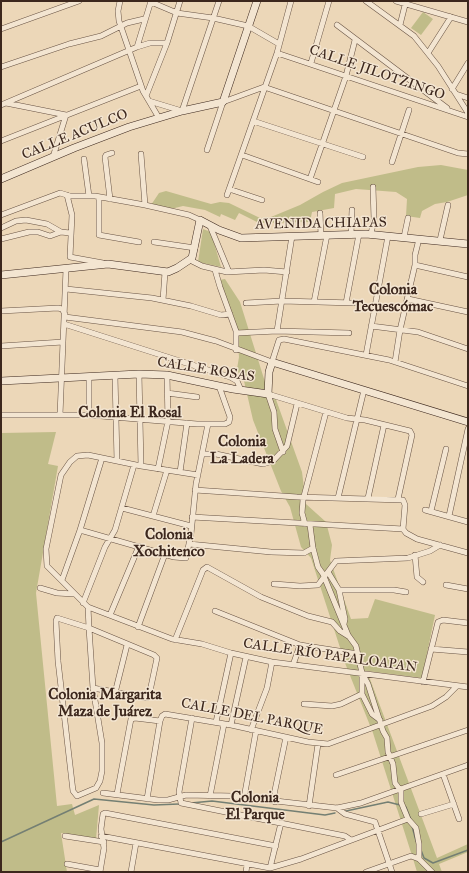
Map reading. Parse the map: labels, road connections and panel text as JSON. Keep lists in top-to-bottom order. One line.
{"streets":{"street":["CALLE JILOTZINGO","CALLE ACULCO","AVENIDA CHIAPAS","CALLE ROSAS","CALLE RÍO PAPALOAPAN","CALLE DEL PARQUE"]},"crossings":[["CALLE RÍO PAPALOAPAN","CALLE DEL PARQUE"]],"districts":["Colonia Tecuescómac","Colonia El Rosal","Colonia La Ladera","Colonia Xochitenco","Colonia Margarita Maza de Juárez","Colonia El Parque"]}
